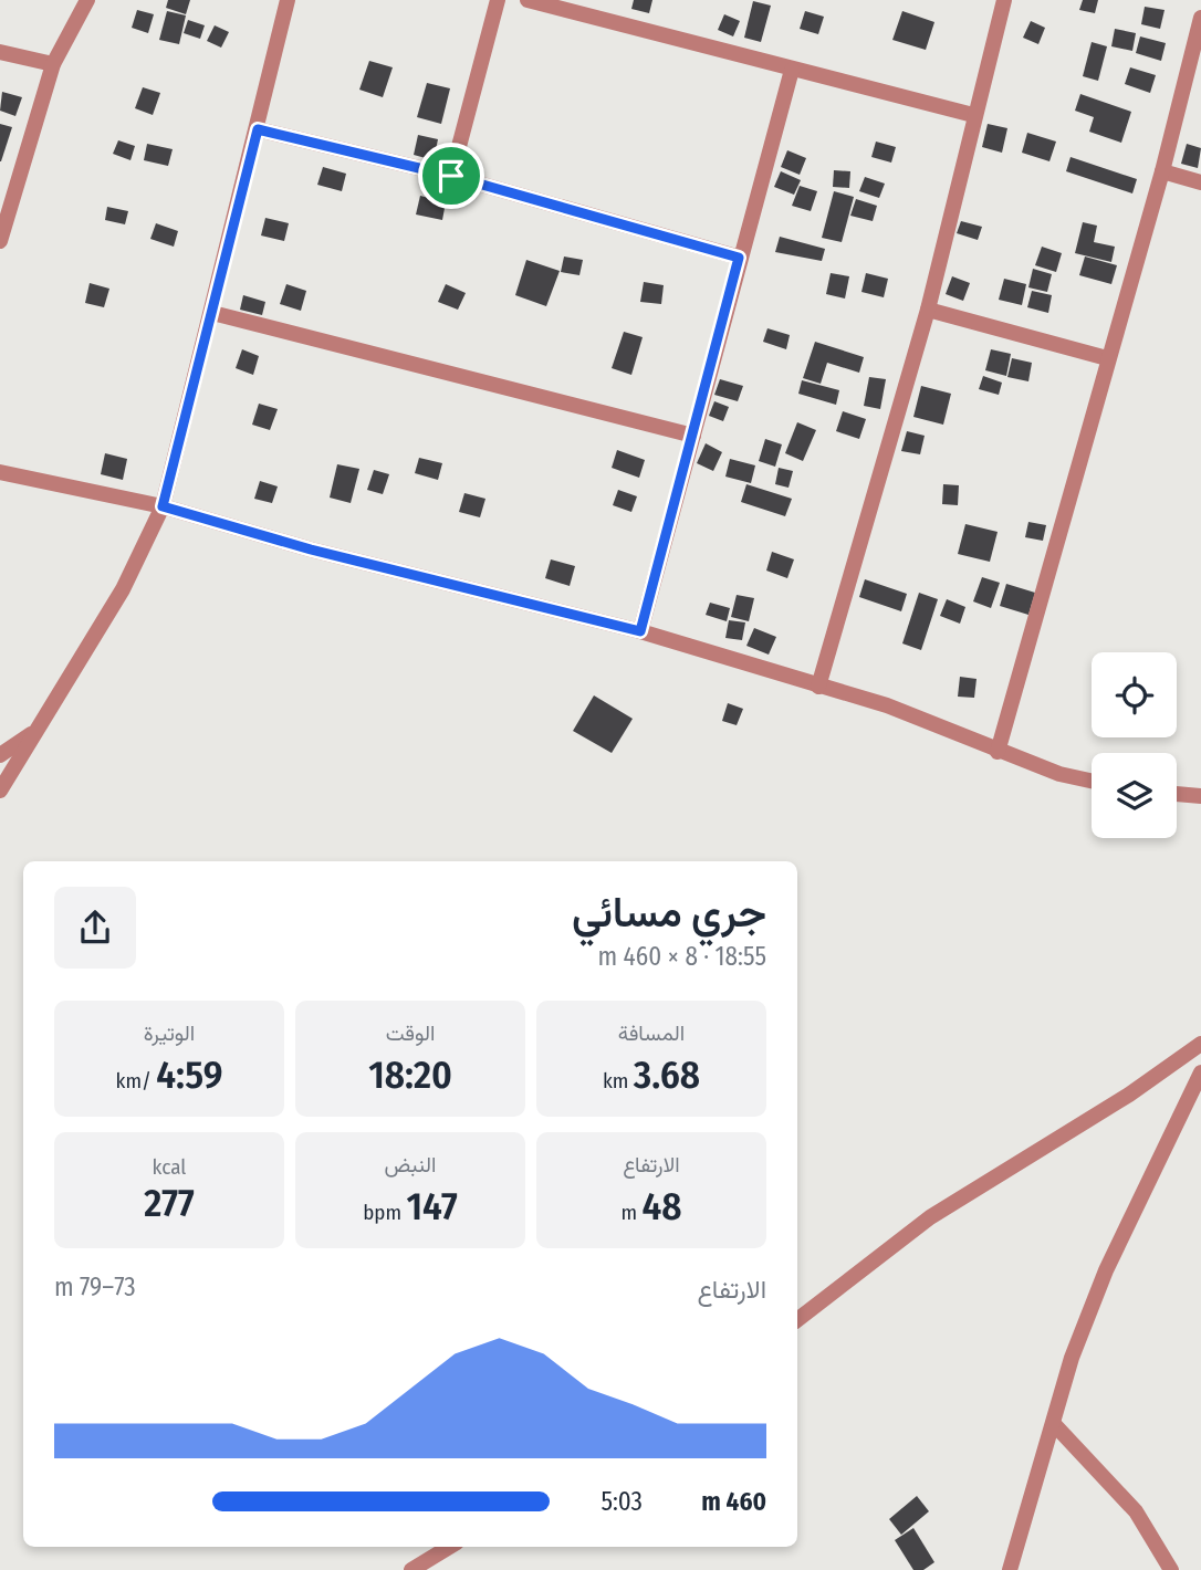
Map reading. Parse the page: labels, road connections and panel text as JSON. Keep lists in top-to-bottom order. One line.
{"page":{"heading":["جري مسائي","18:55 · 8 × 460 m"],"stats":[["المسافة","3.68 km"],["الوقت","18:20"],["الوتيرة","4:59 /km"],["الارتفاع","48 m"],["النبض","147 bpm"],["kcal","277"]],"chart":["الارتفاع","73–79 m"],"list":[{"name":"460 m","note":"5:03"}]}}
